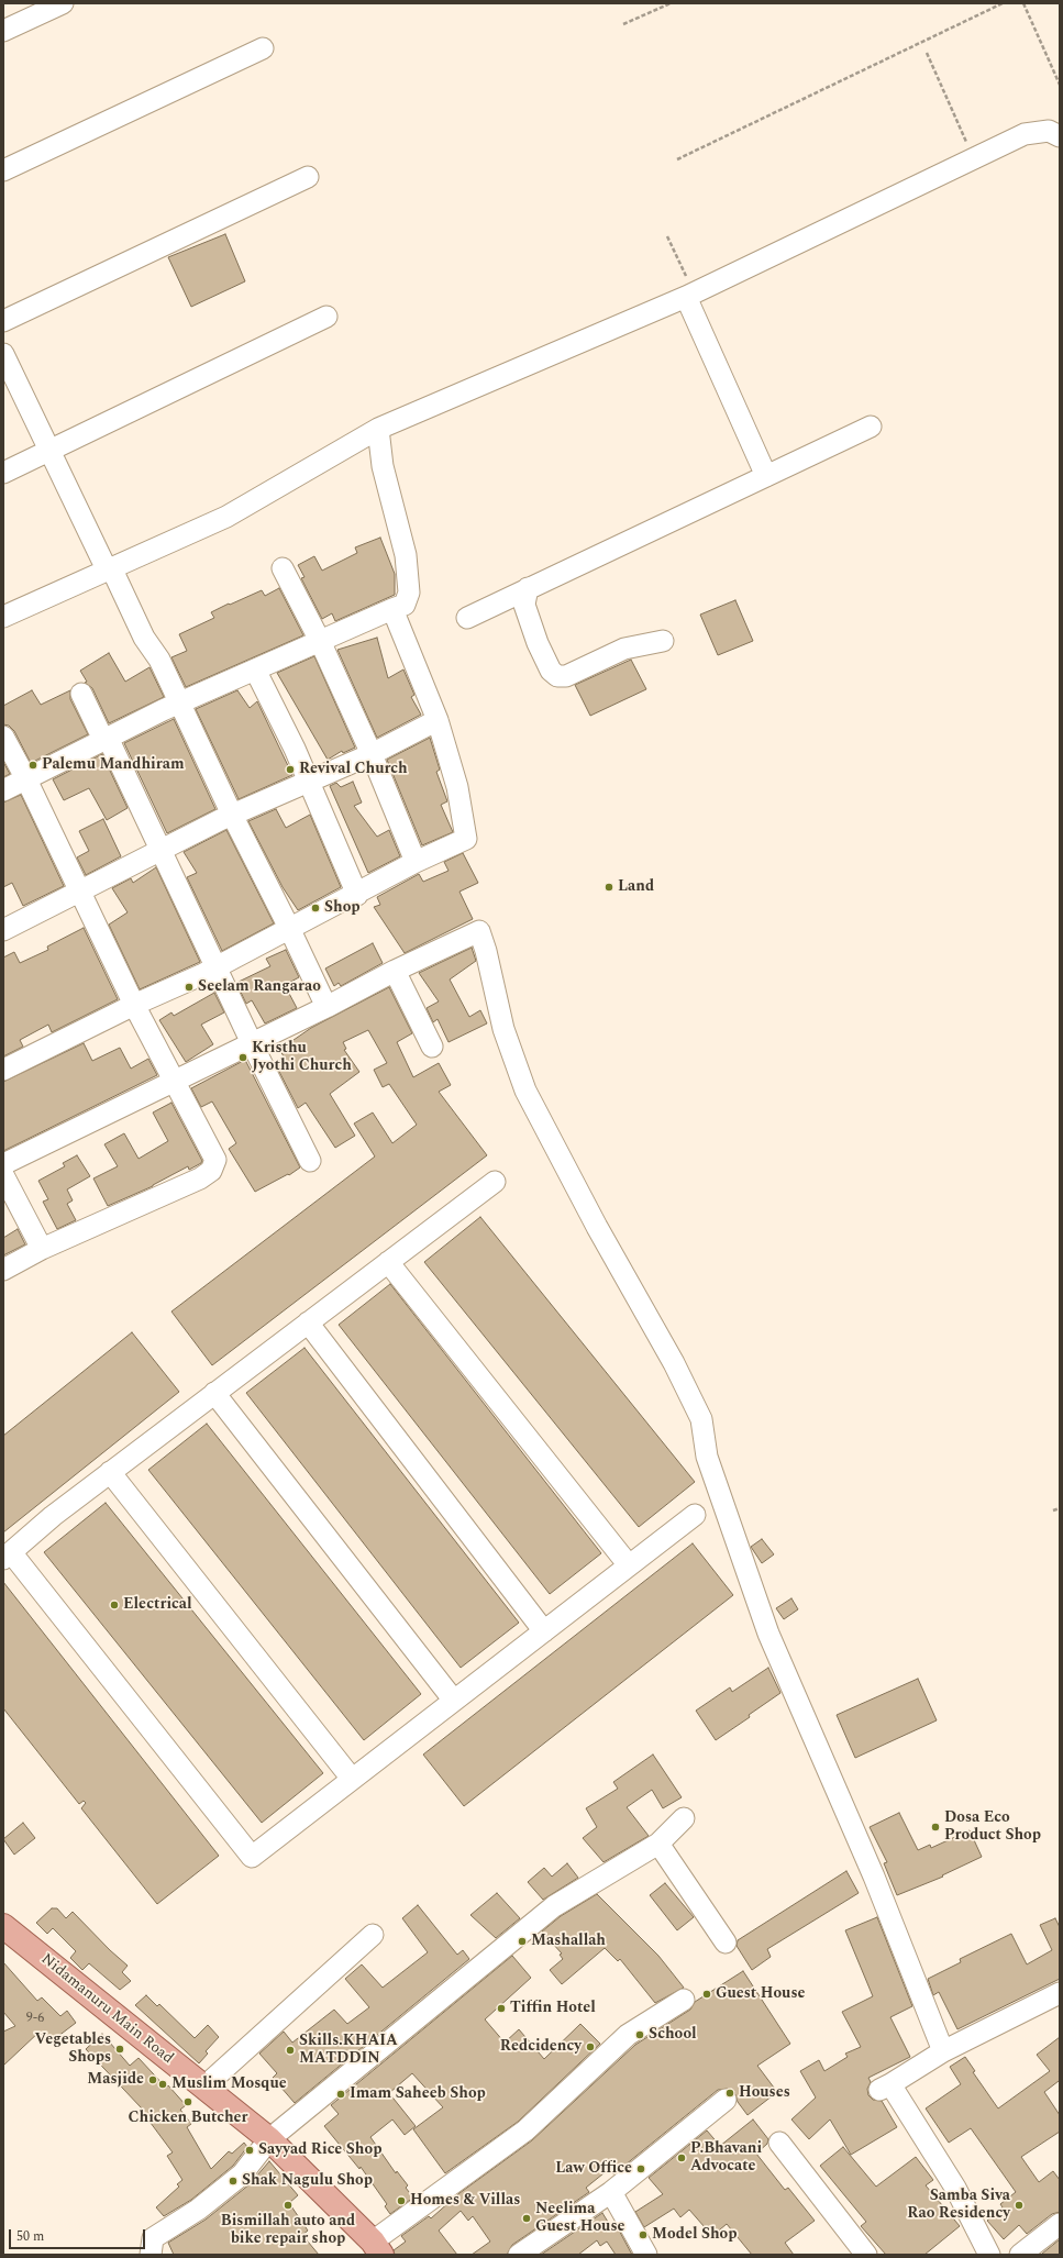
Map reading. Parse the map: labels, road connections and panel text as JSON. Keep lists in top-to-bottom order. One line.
{"streets":{"main road":["Nidamanuru Main Road"]},"places":["Palemu Mandhiram","Revival Church","Land","Shop","Seelam Rangarao","Kristhu Jyothi Church","Electrical","Dosa Eco Product Shop","Mashallah","Guest House","Tiffin Hotel","School","Redcidency","Vegetables Shops","Skills.KHAIA MATDDIN","Masjide","Muslim Mosque","Houses","Imam Saheeb Shop","Chicken Butcher","Sayyad Rice Shop","P.Bhavani Advocate","Law Office","Shak Nagulu Shop","Homes & Villas","Bismillah auto and bike repair shop","Samba Siva Rao Residency","Neelima Guest House","Model Shop"],"house_numbers":["9-6"],"scale_bar":"50 m"}
